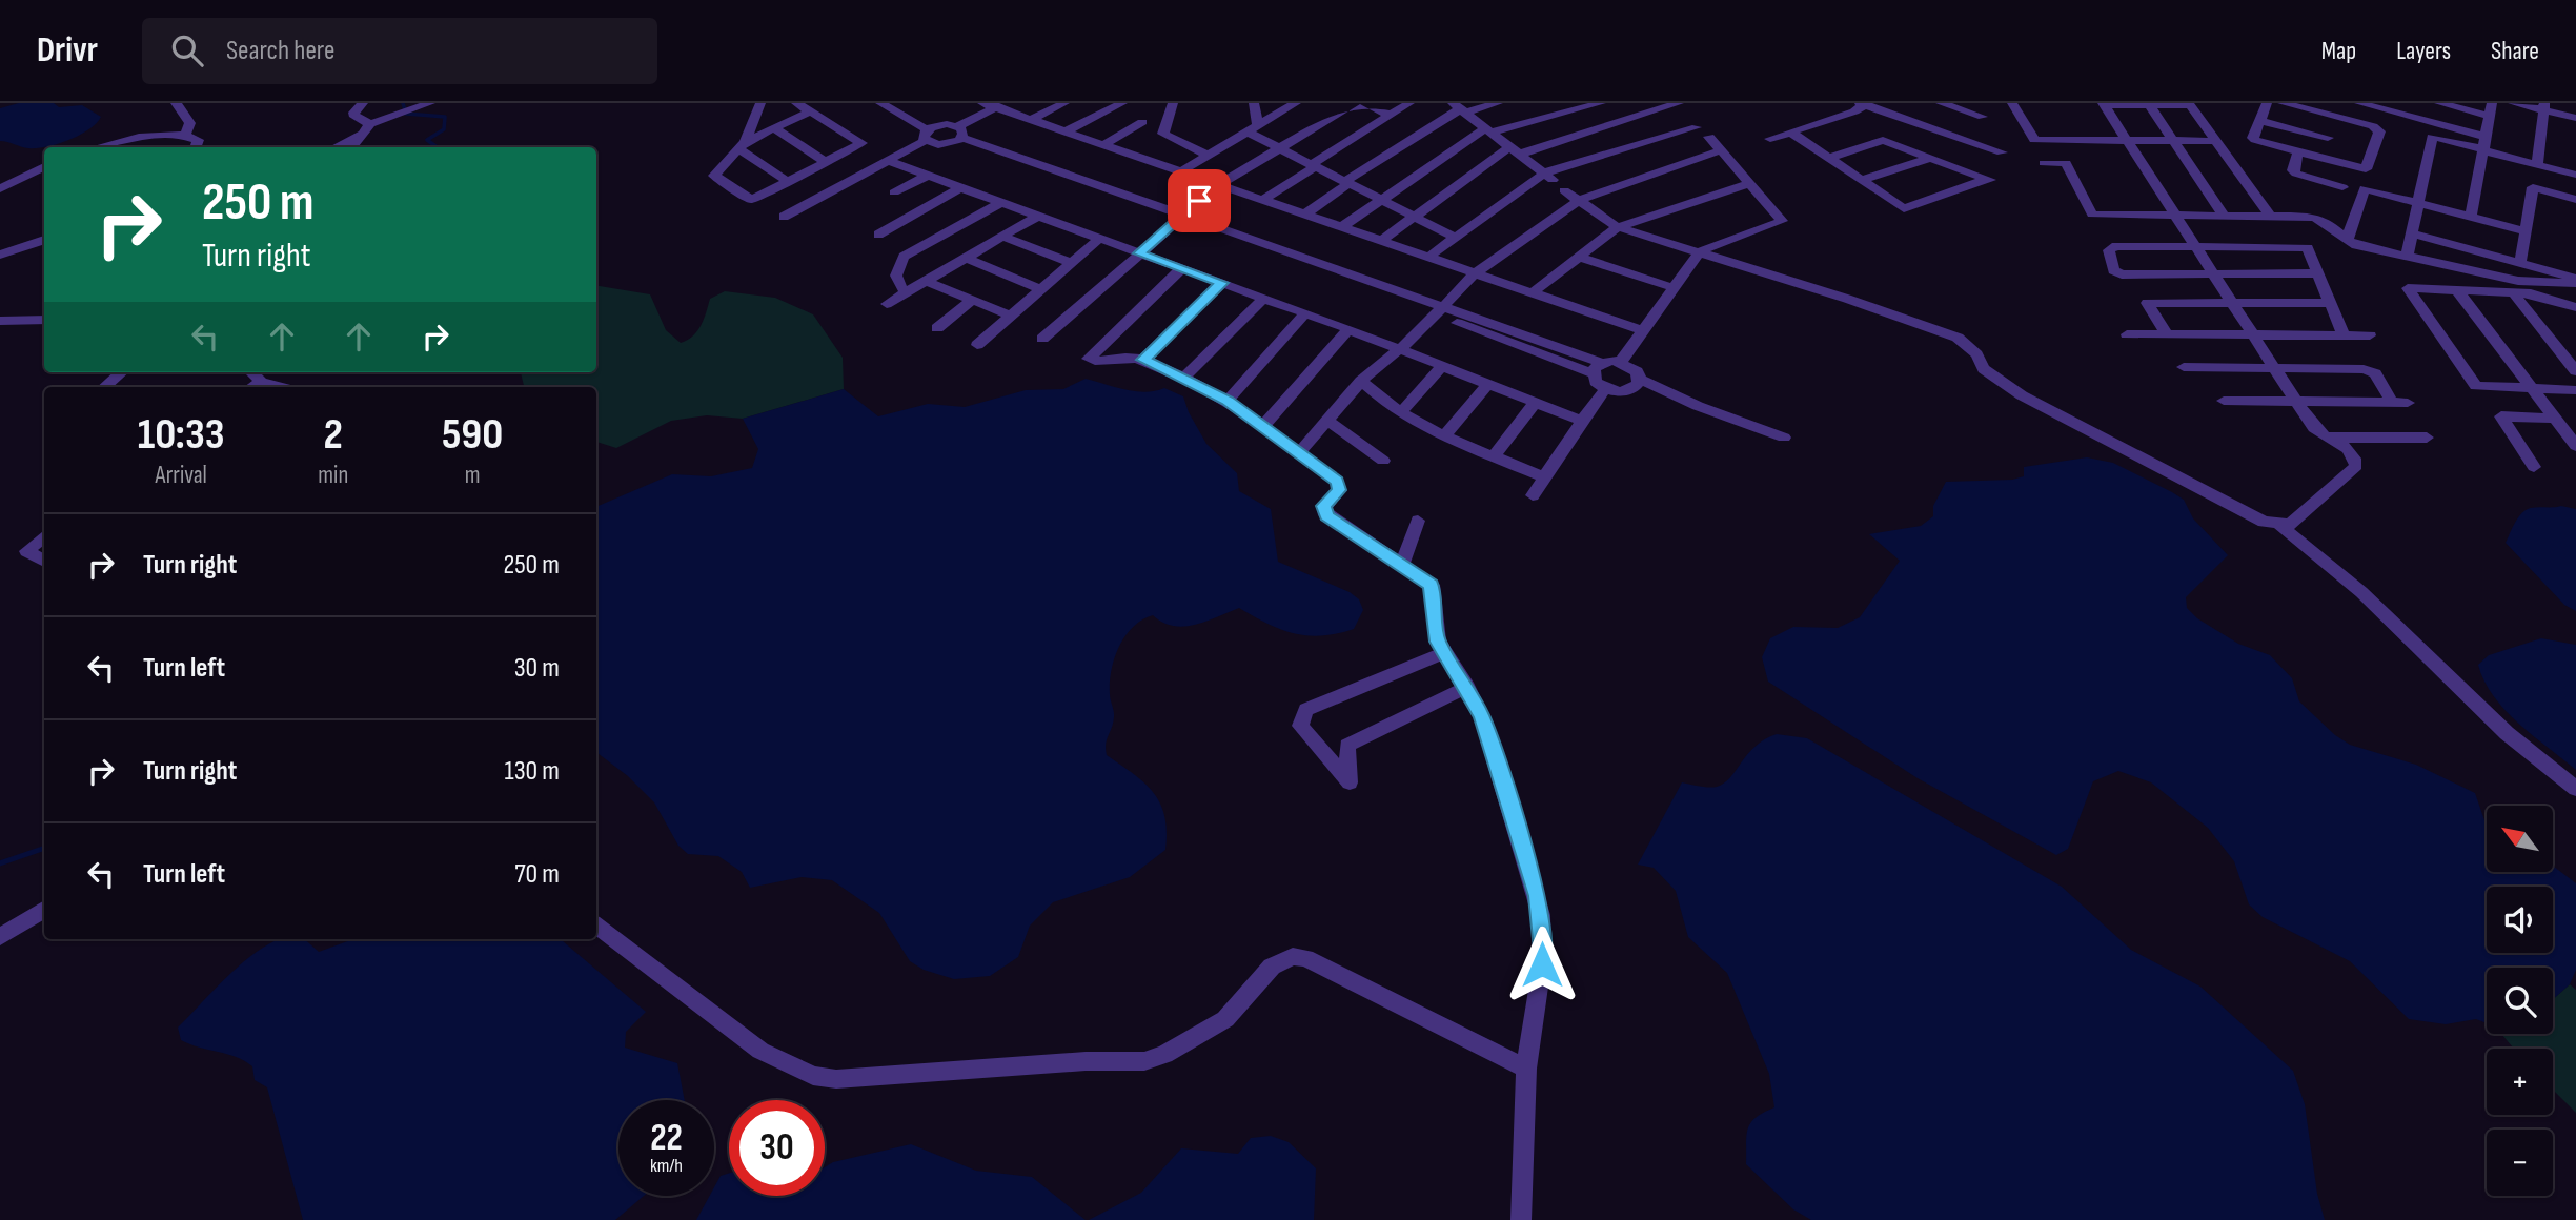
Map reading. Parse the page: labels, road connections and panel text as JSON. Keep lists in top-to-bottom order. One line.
{"north":"top left","page":{"header":"Drivr","search":"Search here","nav":["Map","Layers","Share"],"turn":["250 m","Turn right"],"eta":["10:33","Arrival","2","min","590","m"],"list":[{"name":"Turn right","value":"250 m"},{"name":"Turn left","value":"30 m"},{"name":"Turn right","value":"130 m"},{"name":"Turn left","value":"70 m"}],"map_buttons":["+","−"],"speed":"22 km/h","limit":"30"}}
